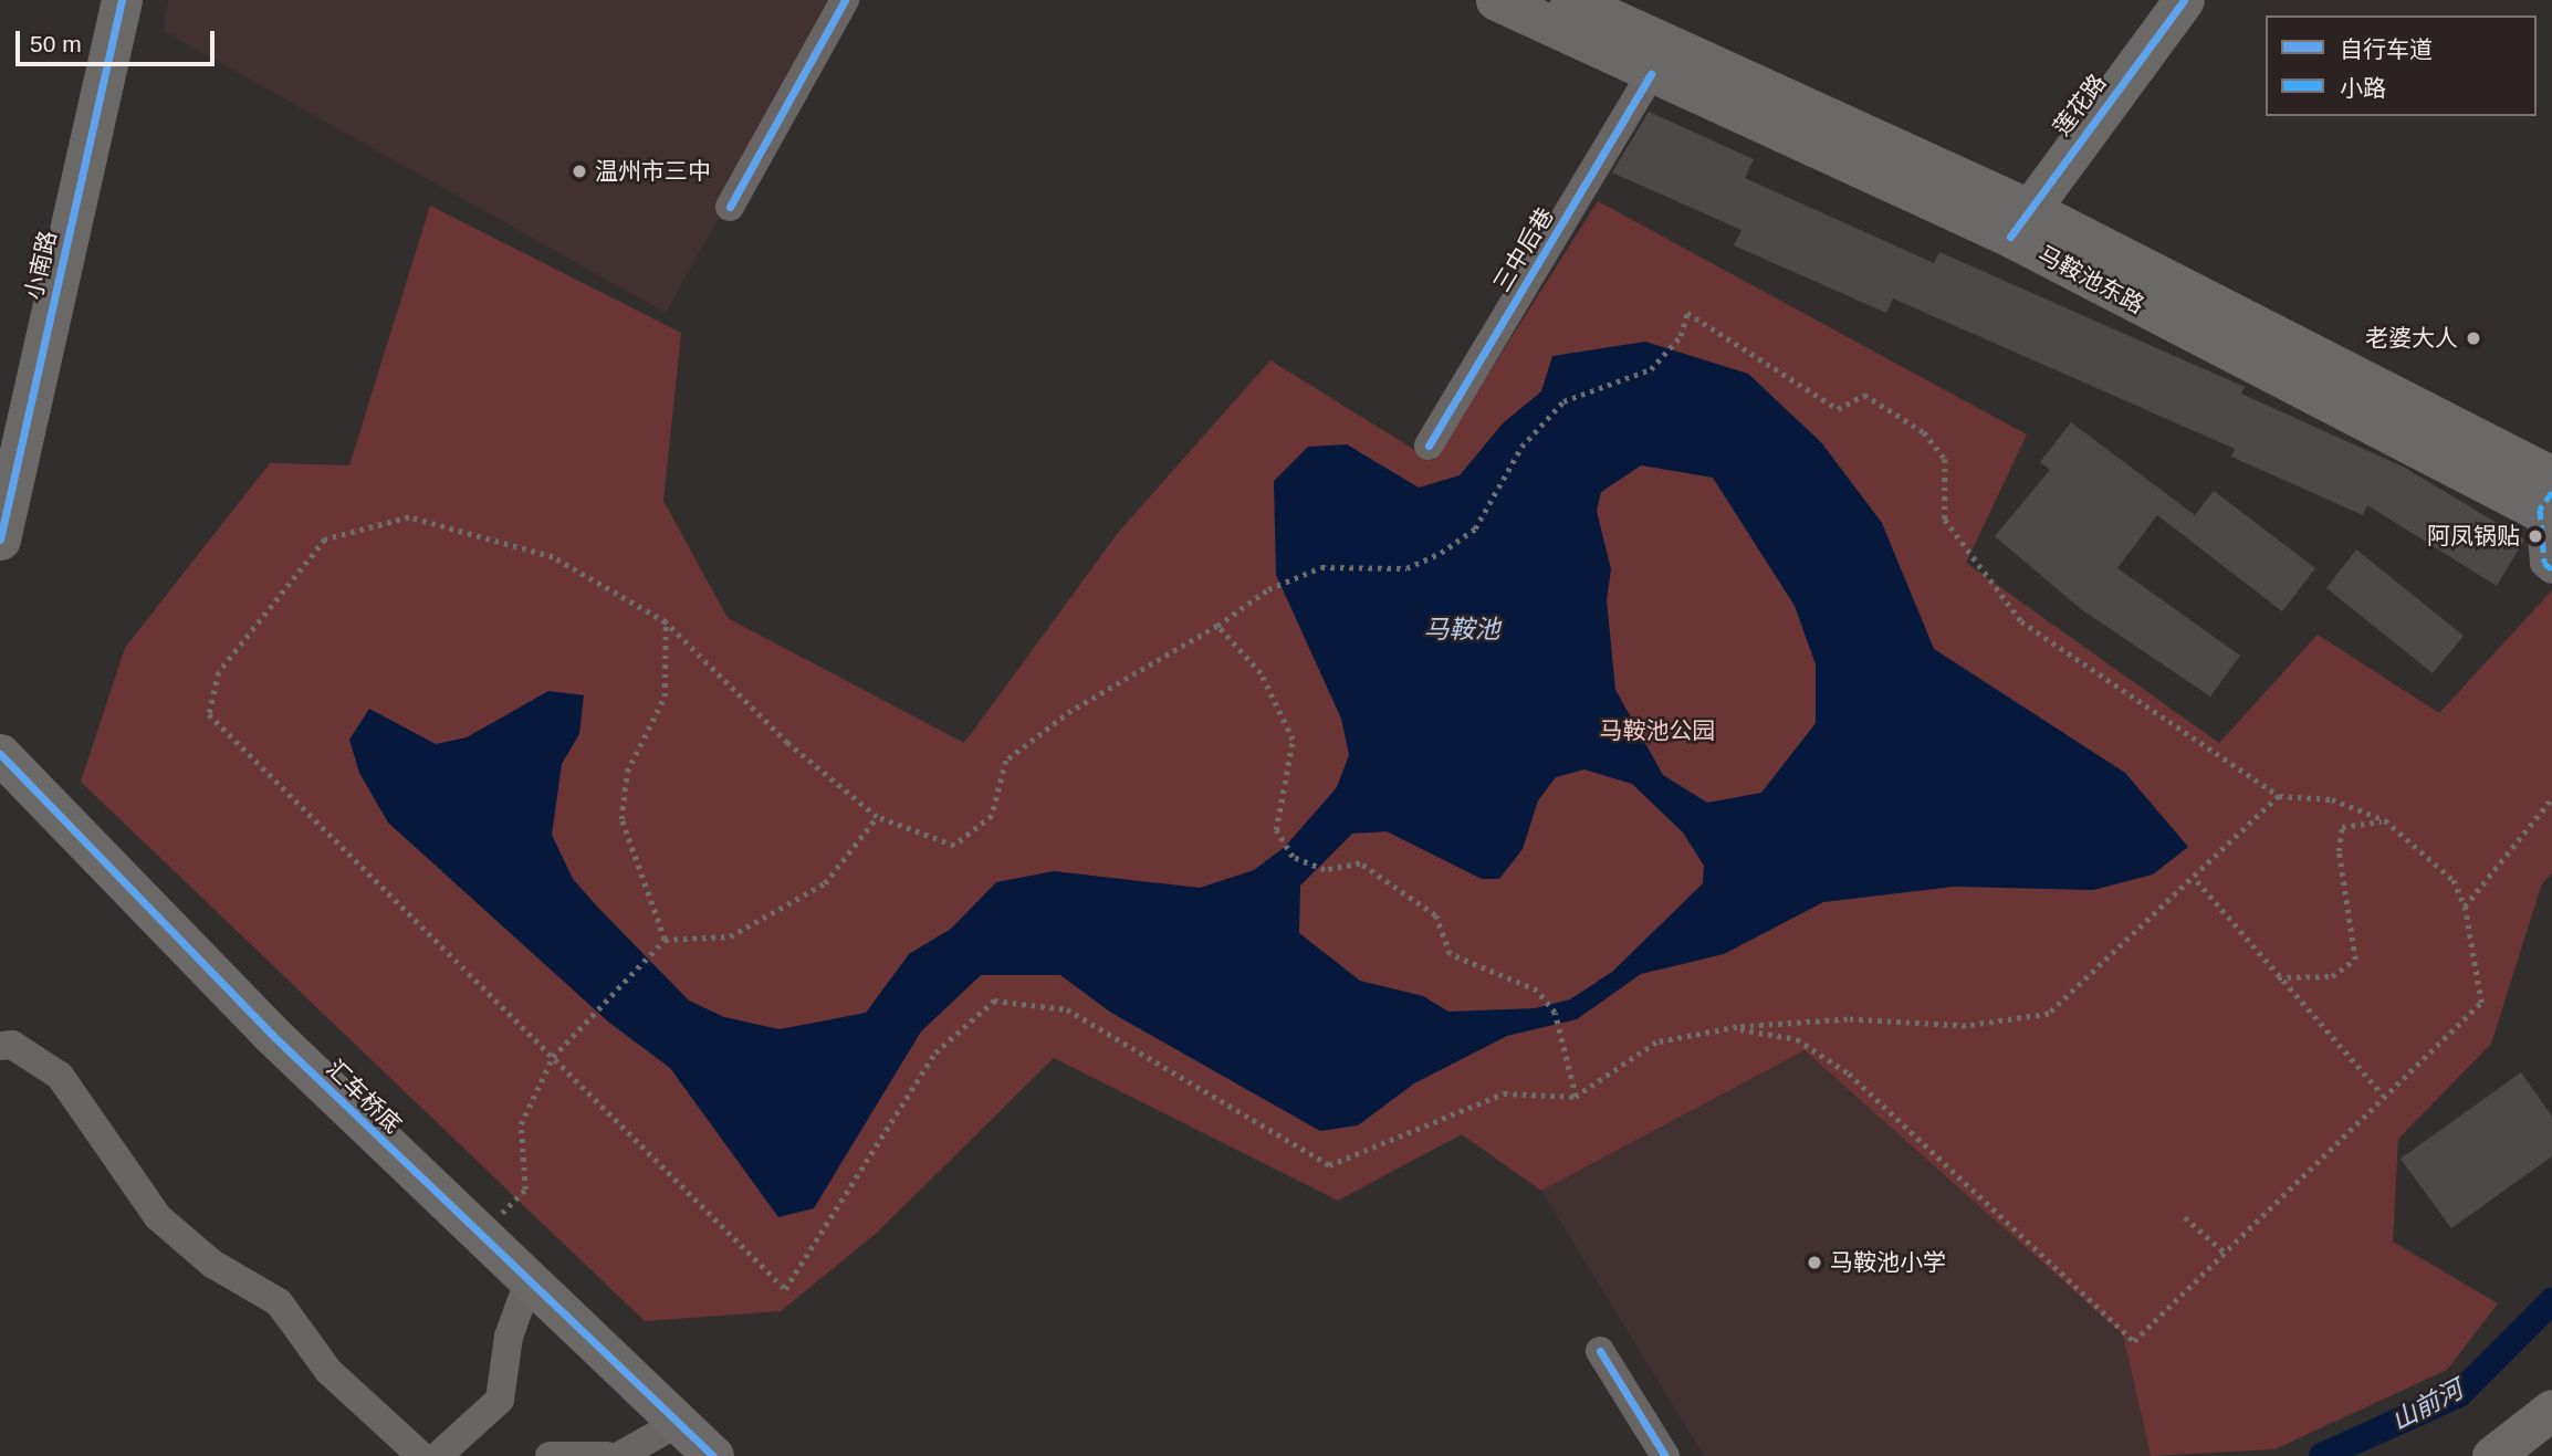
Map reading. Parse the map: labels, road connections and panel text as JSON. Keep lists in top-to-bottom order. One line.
{"streets":{"street":["莲花路","三中后巷","小南路","马鞍池东路","汇车桥底"]},"crossings":[["莲花路","马鞍池东路"],["三中后巷","马鞍池东路"]],"water":["马鞍池","山前河"],"parks":["马鞍池公园"],"places":["温州市三中","老婆大人","阿凤锅贴","马鞍池小学"],"legend":["自行车道","小路"],"scale_bar":"50 m"}
